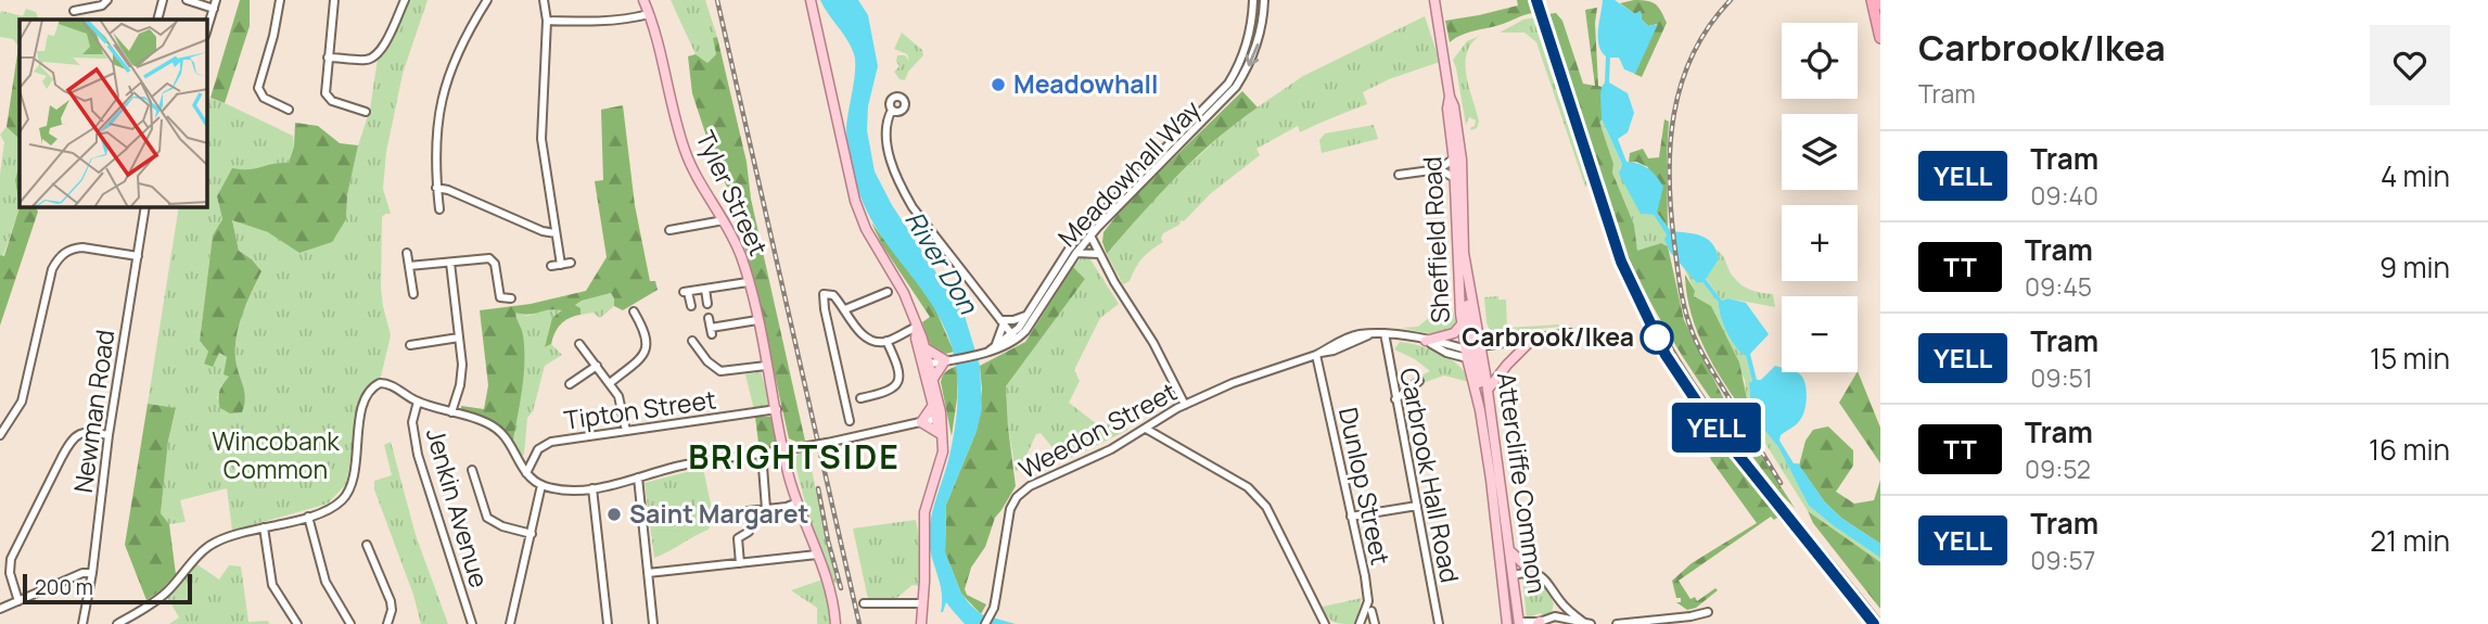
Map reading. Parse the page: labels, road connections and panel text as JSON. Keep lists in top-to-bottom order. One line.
{"streets":{"main road":["Tyler Street","Sheffield Road","Attercliffe Common"],"street":["Meadowhall Way","Tipton Street","Newman Road","Weedon Street","Carbrook Hall Road","Dunlop Street","Jenkin Avenue"]},"crossings":[["Tyler Street","Tipton Street"],["Sheffield Road","Weedon Street"],["Sheffield Road","Attercliffe Common"],["Weedon Street","Carbrook Hall Road"],["Weedon Street","Attercliffe Common"],["Weedon Street","Dunlop Street"]],"districts":["BRIGHTSIDE"],"water":["River Don"],"parks":["Wincobank Common"],"places":["Meadowhall","Carbrook/Ikea","Saint Margaret"],"lines":["tram line YELL"],"scale_bar":"200 m","page":{"on_map":"YELL","heading":["Carbrook/Ikea","Tram"],"map_buttons":["+","−"],"list":[{"mark":"YELL","name":"Tram","note":"09:40","value":"4 min"},{"mark":"TT","name":"Tram","note":"09:45","value":"9 min"},{"mark":"YELL","name":"Tram","note":"09:51","value":"15 min"},{"mark":"TT","name":"Tram","note":"09:52","value":"16 min"},{"mark":"YELL","name":"Tram","note":"09:57","value":"21 min"}],"scale":"200 m"}}
